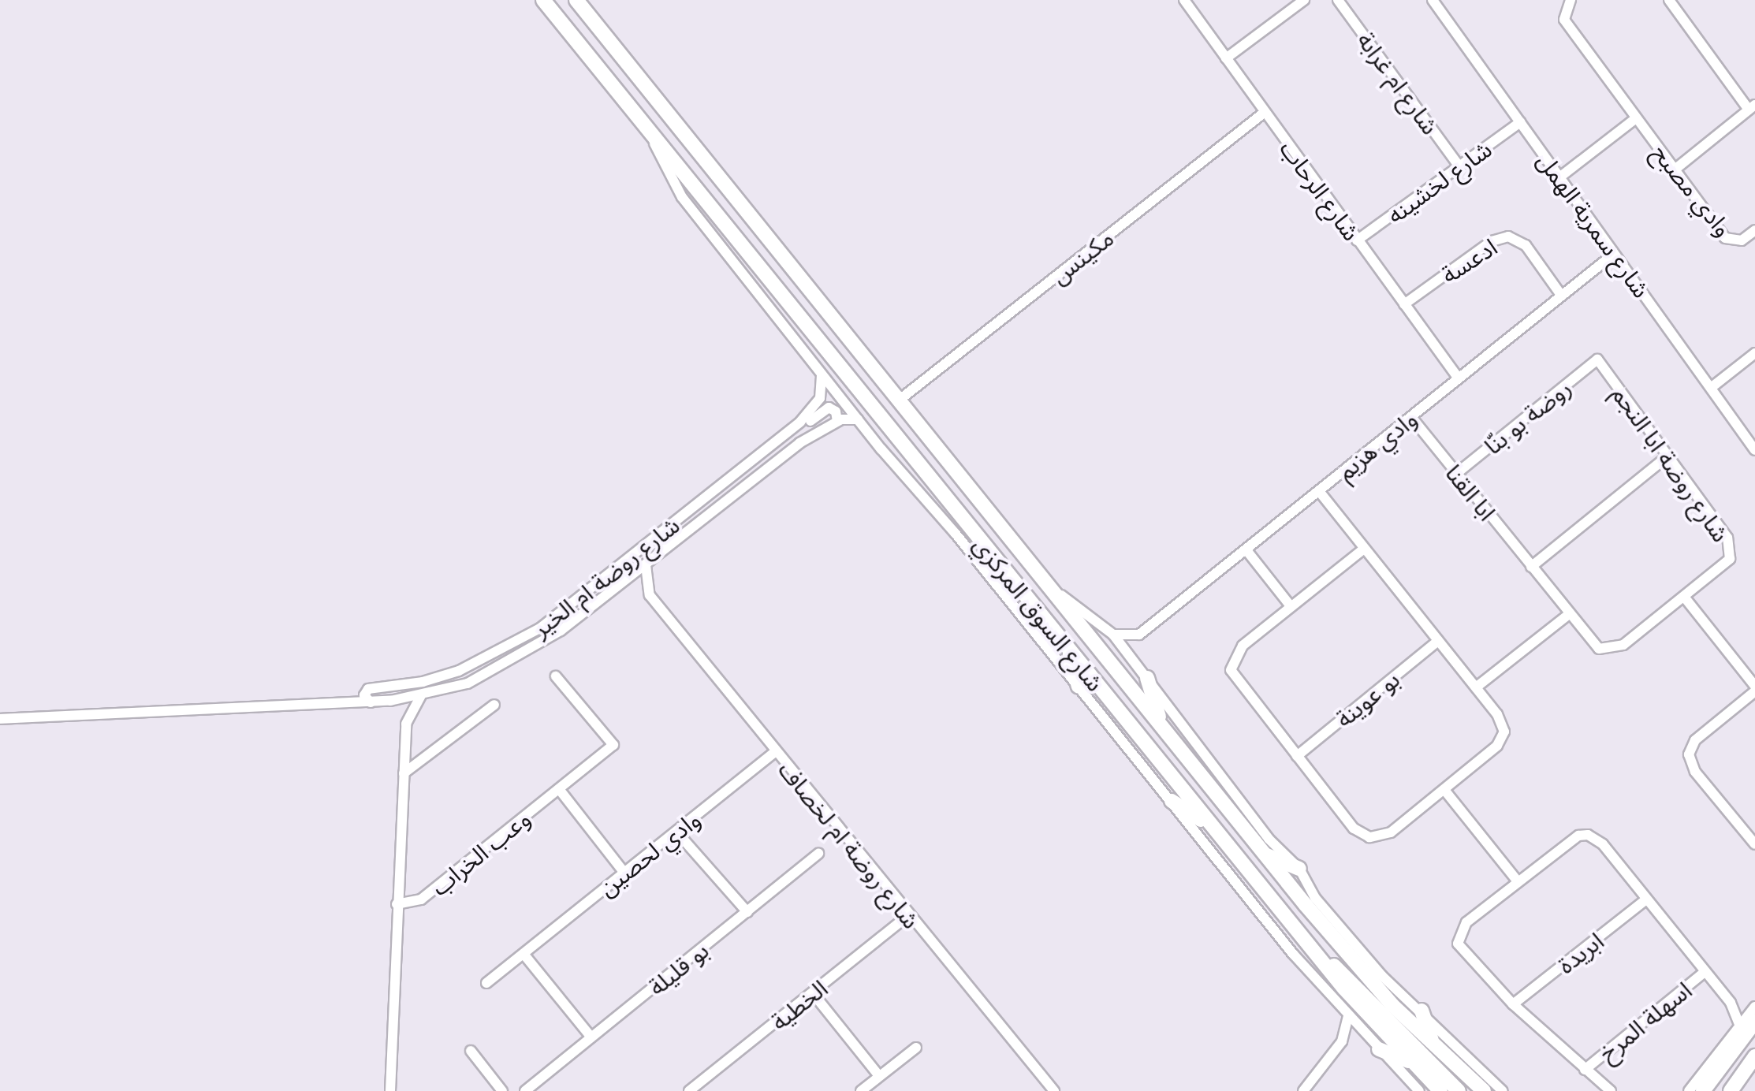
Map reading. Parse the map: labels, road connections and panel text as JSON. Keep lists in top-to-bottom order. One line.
{"streets":{"main road":["شارع السوق المركزي"],"street":["شارع ام غرابة","شارع لخشينه","شارع الرحاب","وادي مصبح","شارع سمرية الهمل","مكينس","ادعسة","روضة بو بنّا","وادي هزيم","شارع روضة ابا النجم","ابا القنا","شارع روضة ام الخير","بو عوينة","شارع روضة ام لخصاف","وعب الخراب","وادي لحصين","ابريدة","بو قليلة","الخطية","اسهلة المرخ"]},"crossings":[["شارع ام غرابة","شارع لخشينه"],["شارع لخشينه","شارع الرحاب"],["شارع لخشينه","شارع سمرية الهمل"],["شارع الرحاب","مكينس"],["شارع الرحاب","ادعسة"],["شارع الرحاب","وادي هزيم"],["شارع سمرية الهمل","وادي هزيم"],["مكينس","شارع السوق المركزي"],["ادعسة","وادي هزيم"],["روضة بو بنّا","شارع روضة ابا النجم"],["روضة بو بنّا","ابا القنا"],["وادي هزيم","ابا القنا"],["شارع روضة ابا النجم","ابا القنا"],["شارع روضة ام الخير","شارع السوق المركزي"],["شارع روضة ام لخصاف","وادي لحصين"],["شارع روضة ام لخصاف","الخطية"]]}
